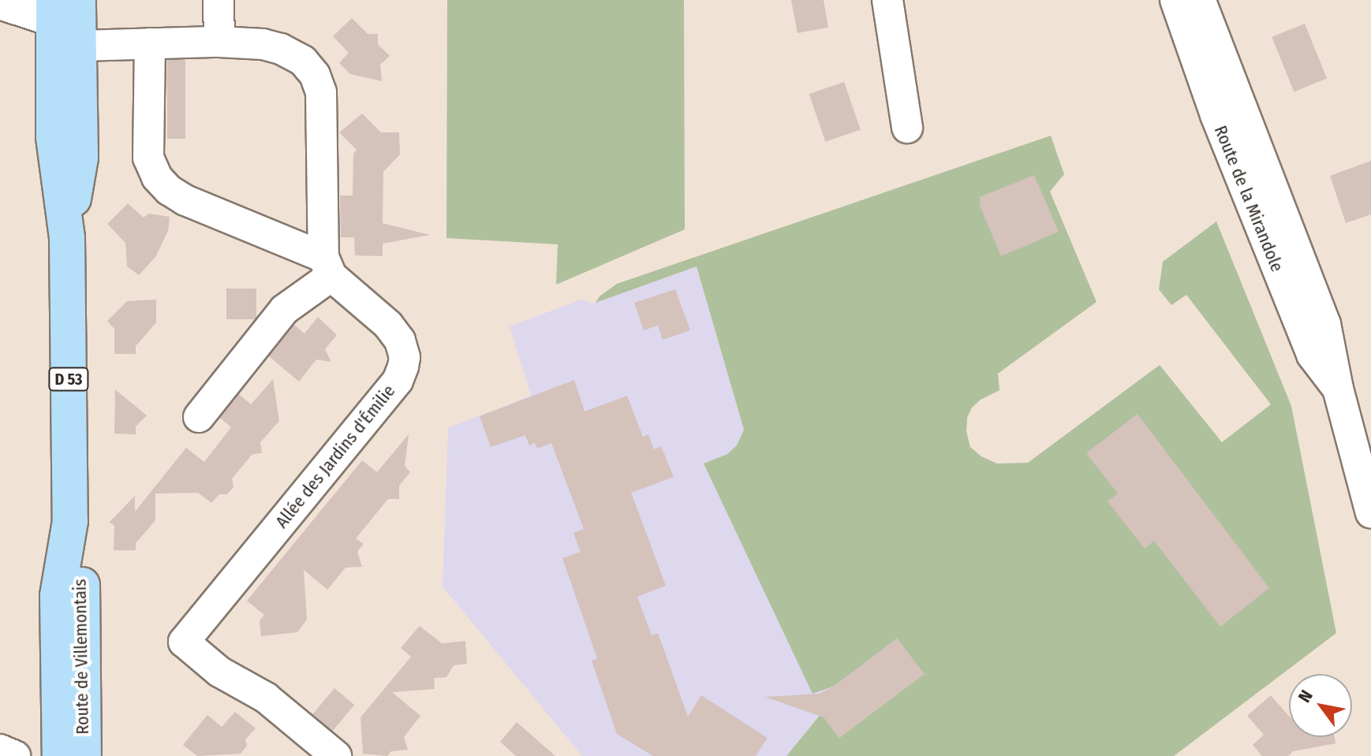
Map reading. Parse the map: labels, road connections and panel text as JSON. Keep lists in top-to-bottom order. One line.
{"streets":{"main road":["D 53","Route de Villemontais"],"street":["Route de la Mirandole","Allée des Jardins d'Émilie"]},"north":"top left"}
